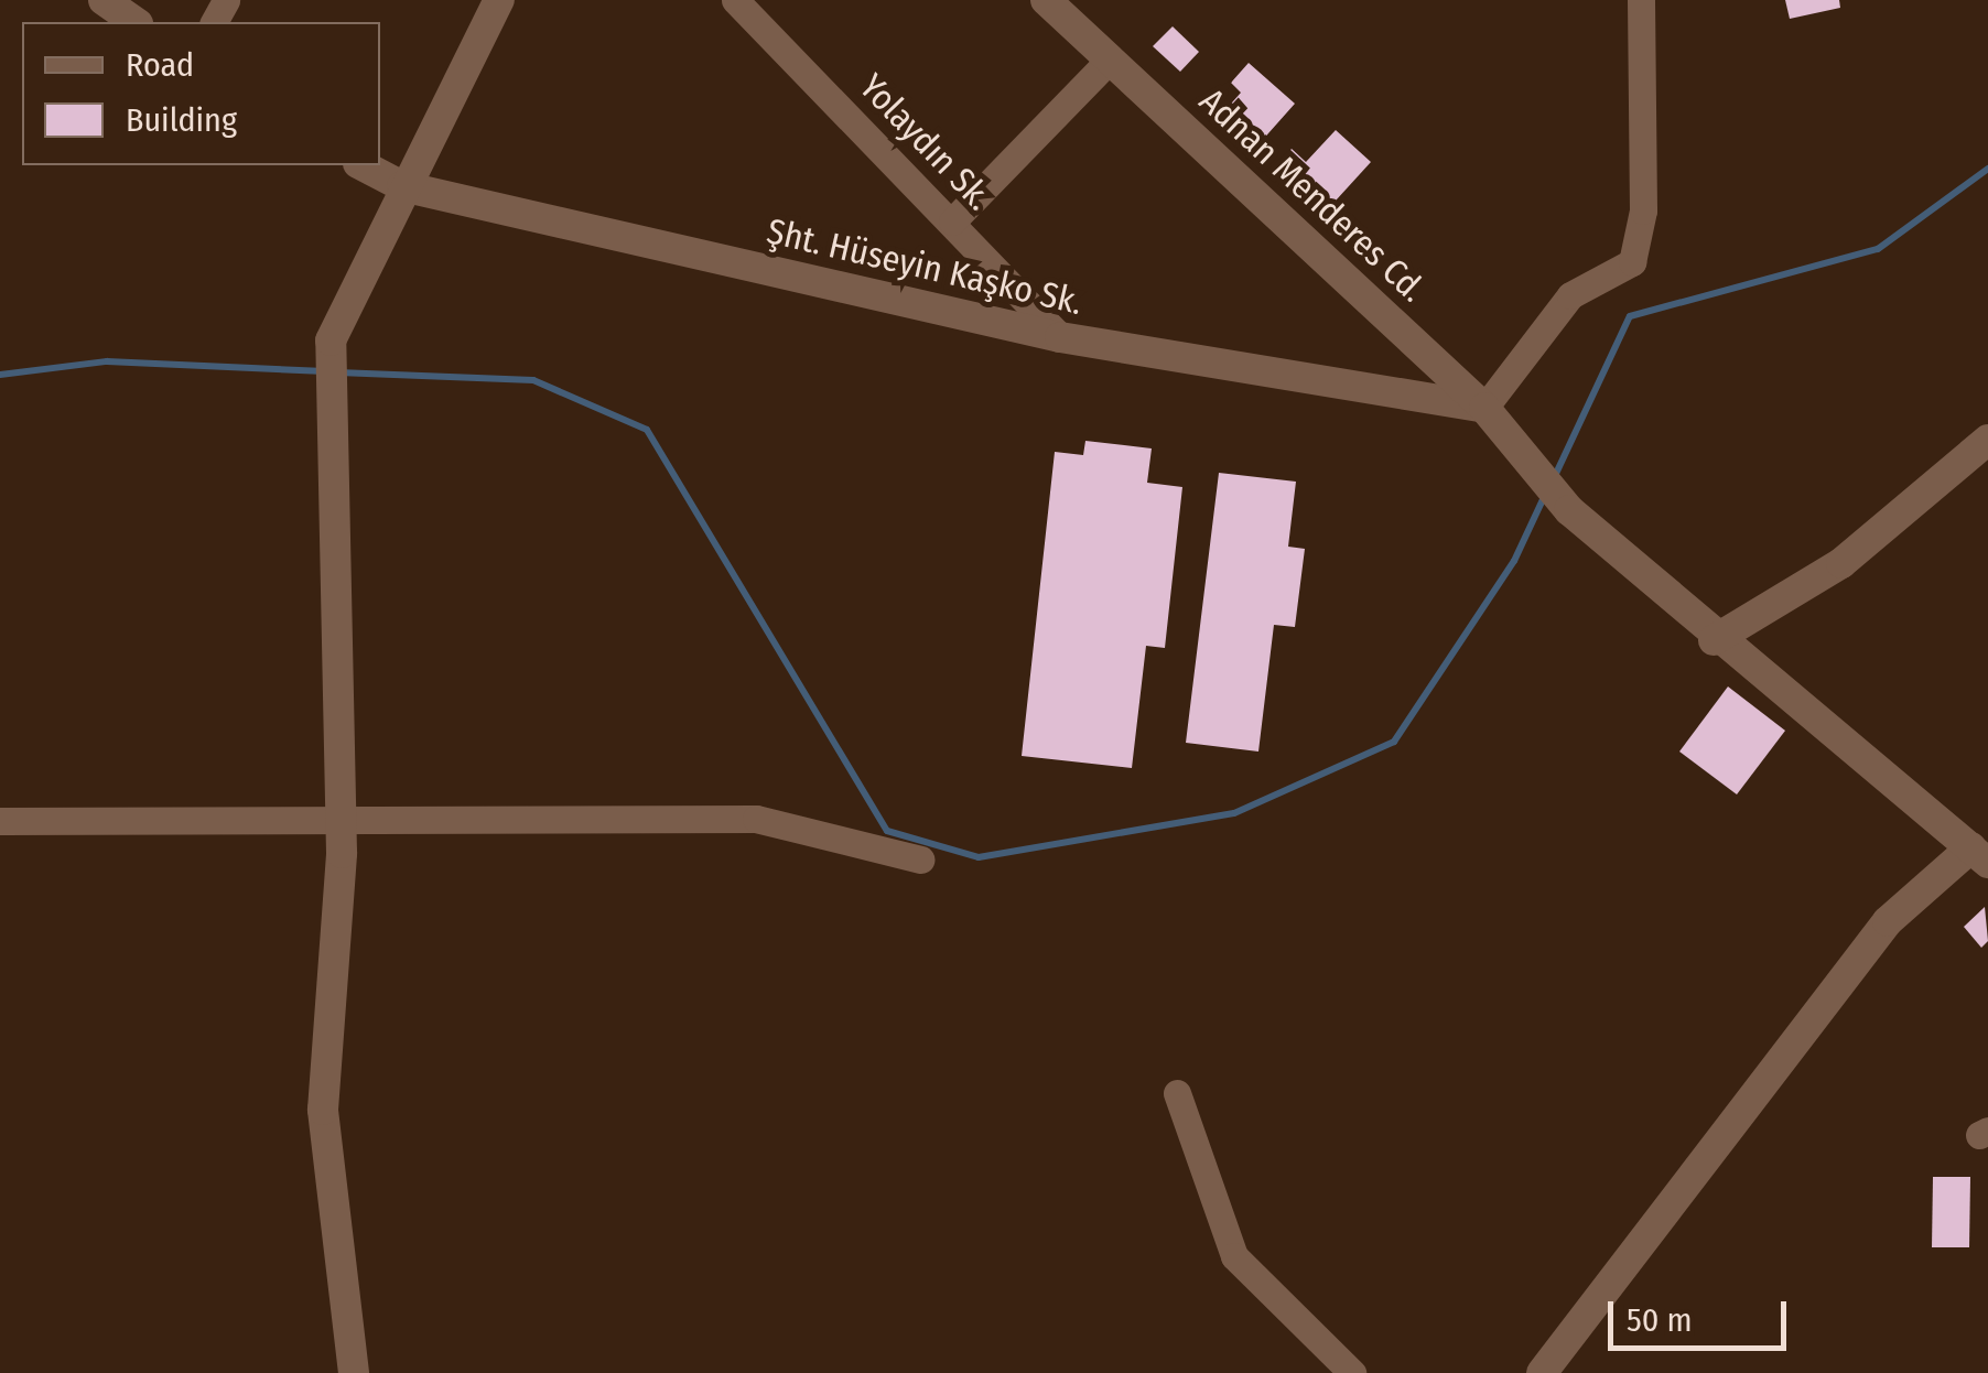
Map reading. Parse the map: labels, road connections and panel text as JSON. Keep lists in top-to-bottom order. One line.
{"streets":{"street":["Yolaydın Sk.","Adnan Menderes Cd.","Şht. Hüseyin Kaşko Sk."]},"crossings":[["Yolaydın Sk.","Şht. Hüseyin Kaşko Sk."],["Adnan Menderes Cd.","Şht. Hüseyin Kaşko Sk."]],"legend":["Road","Building"],"scale_bar":"50 m"}
